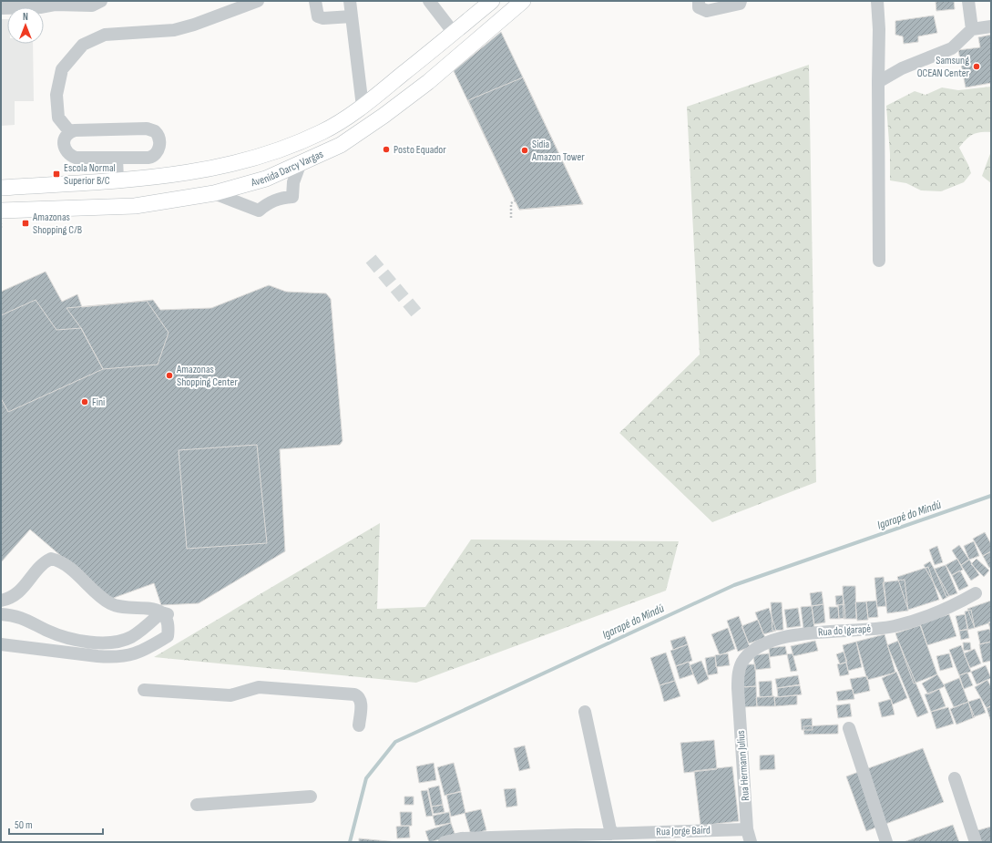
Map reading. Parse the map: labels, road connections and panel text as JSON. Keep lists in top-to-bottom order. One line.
{"streets":{"main road":["Avenida Darcy Vargas"],"street":["Rua do Igarapé","Rua Hermann Julius","Rua Jorge Baird"]},"crossings":[["Rua do Igarapé","Rua Hermann Julius"],["Rua Hermann Julius","Rua Jorge Baird"]],"water":["Igarapé do Mindú"],"places":{"other":["Samsung OCEAN Center","Posto Equador","Sidia Amazon Tower","Amazonas Shopping Center","Fini"],"transit":["Escola Normal Superior B/C","Amazonas Shopping C/B"]},"scale_bar":"50 m","north":"top"}
